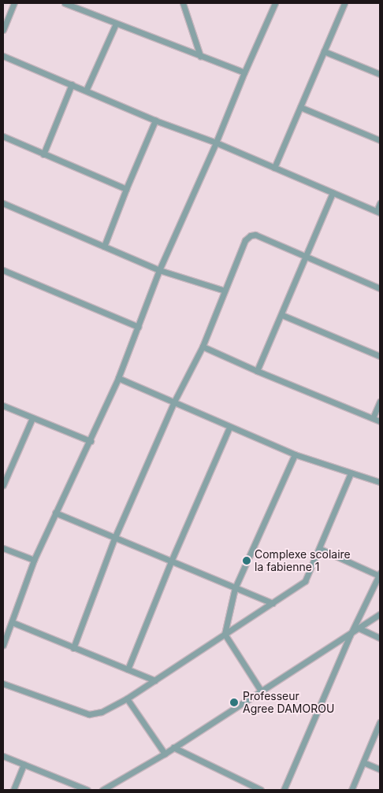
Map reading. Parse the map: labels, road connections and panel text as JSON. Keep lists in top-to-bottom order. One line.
{"places":["Complexe scolaire la fabienne 1","Professeur Agree DAMOROU"]}
